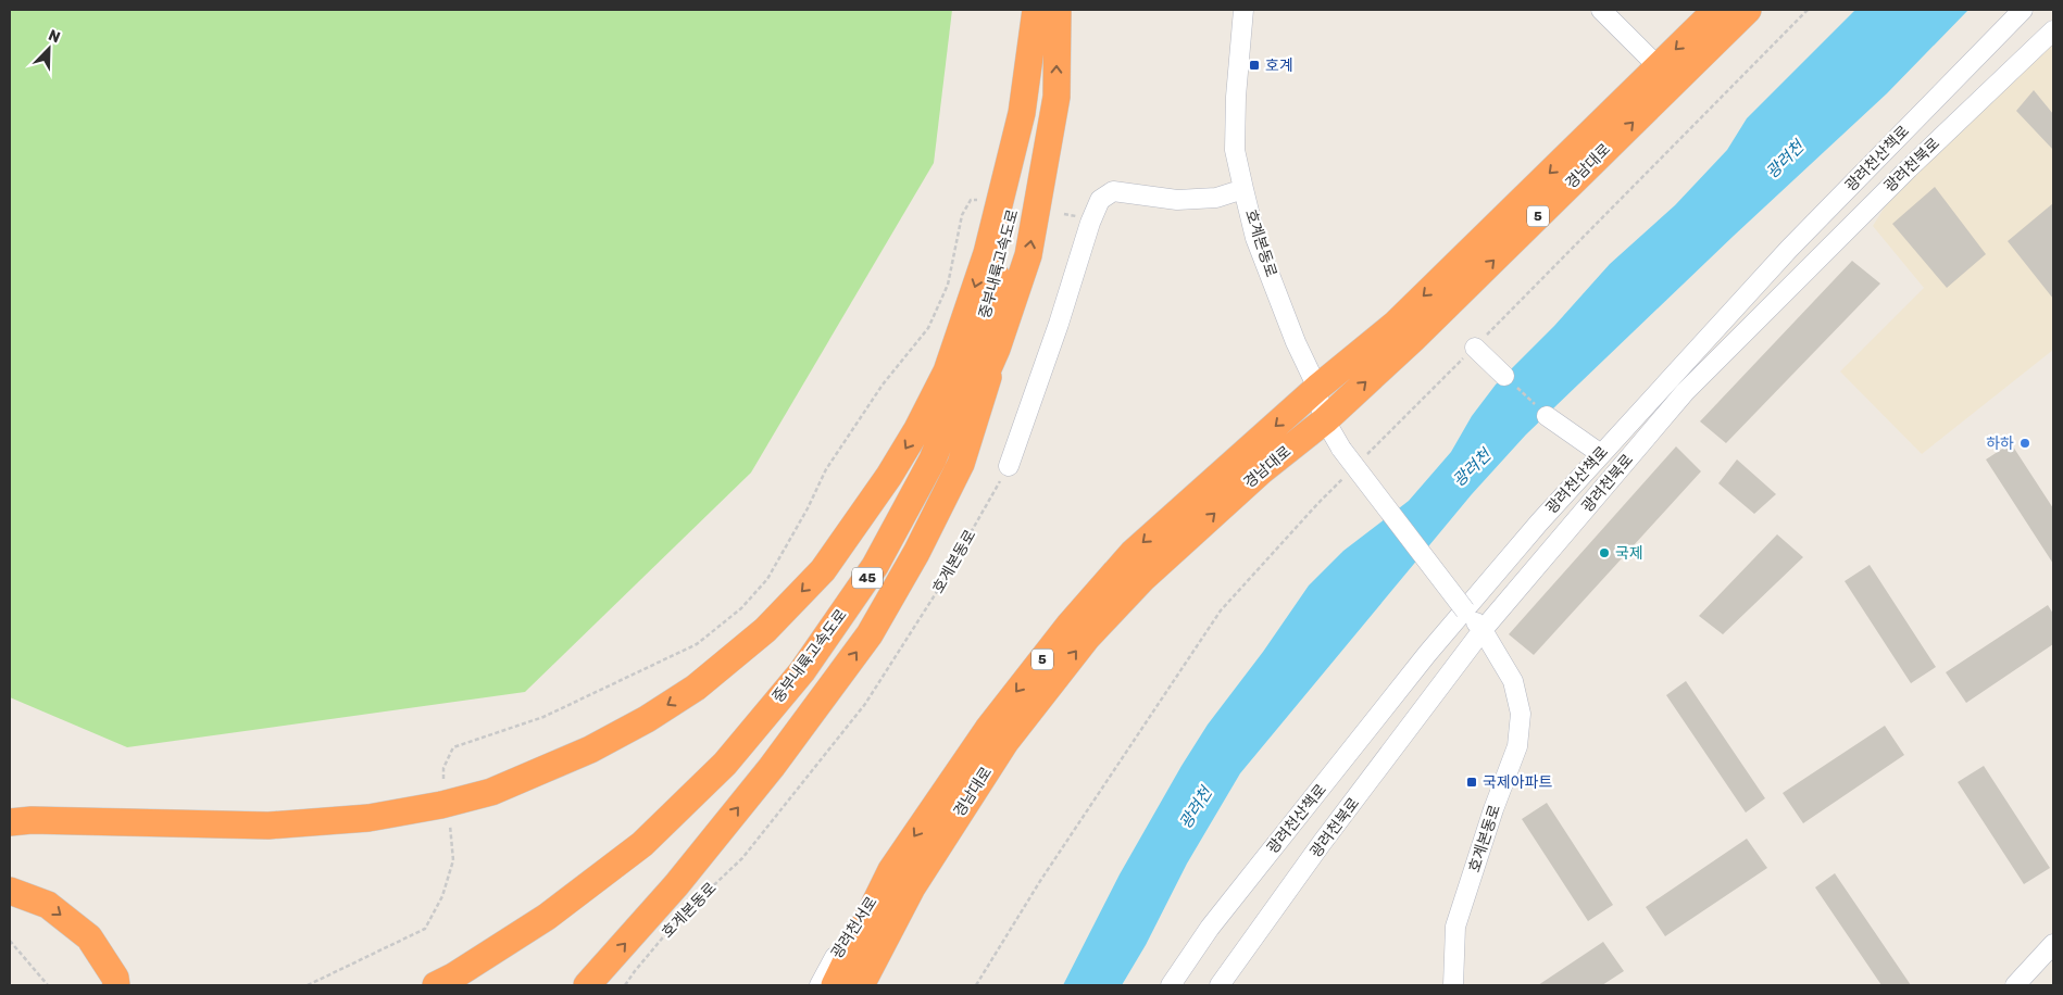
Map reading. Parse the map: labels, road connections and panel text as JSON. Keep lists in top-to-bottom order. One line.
{"streets":{"highway":["경남대로","5","중부내륙고속도로","45"],"street":["광려천산책로","광려천북로","호계본동로","광려천서로"]},"crossings":[["광려천산책로","호계본동로"],["광려천북로","호계본동로"],["경남대로","호계본동로"],["경남대로","광려천서로"]],"water":["광려천"],"places":{"transit":["호계","국제아파트"],"other":["하하","국제"]},"north":"top right"}
